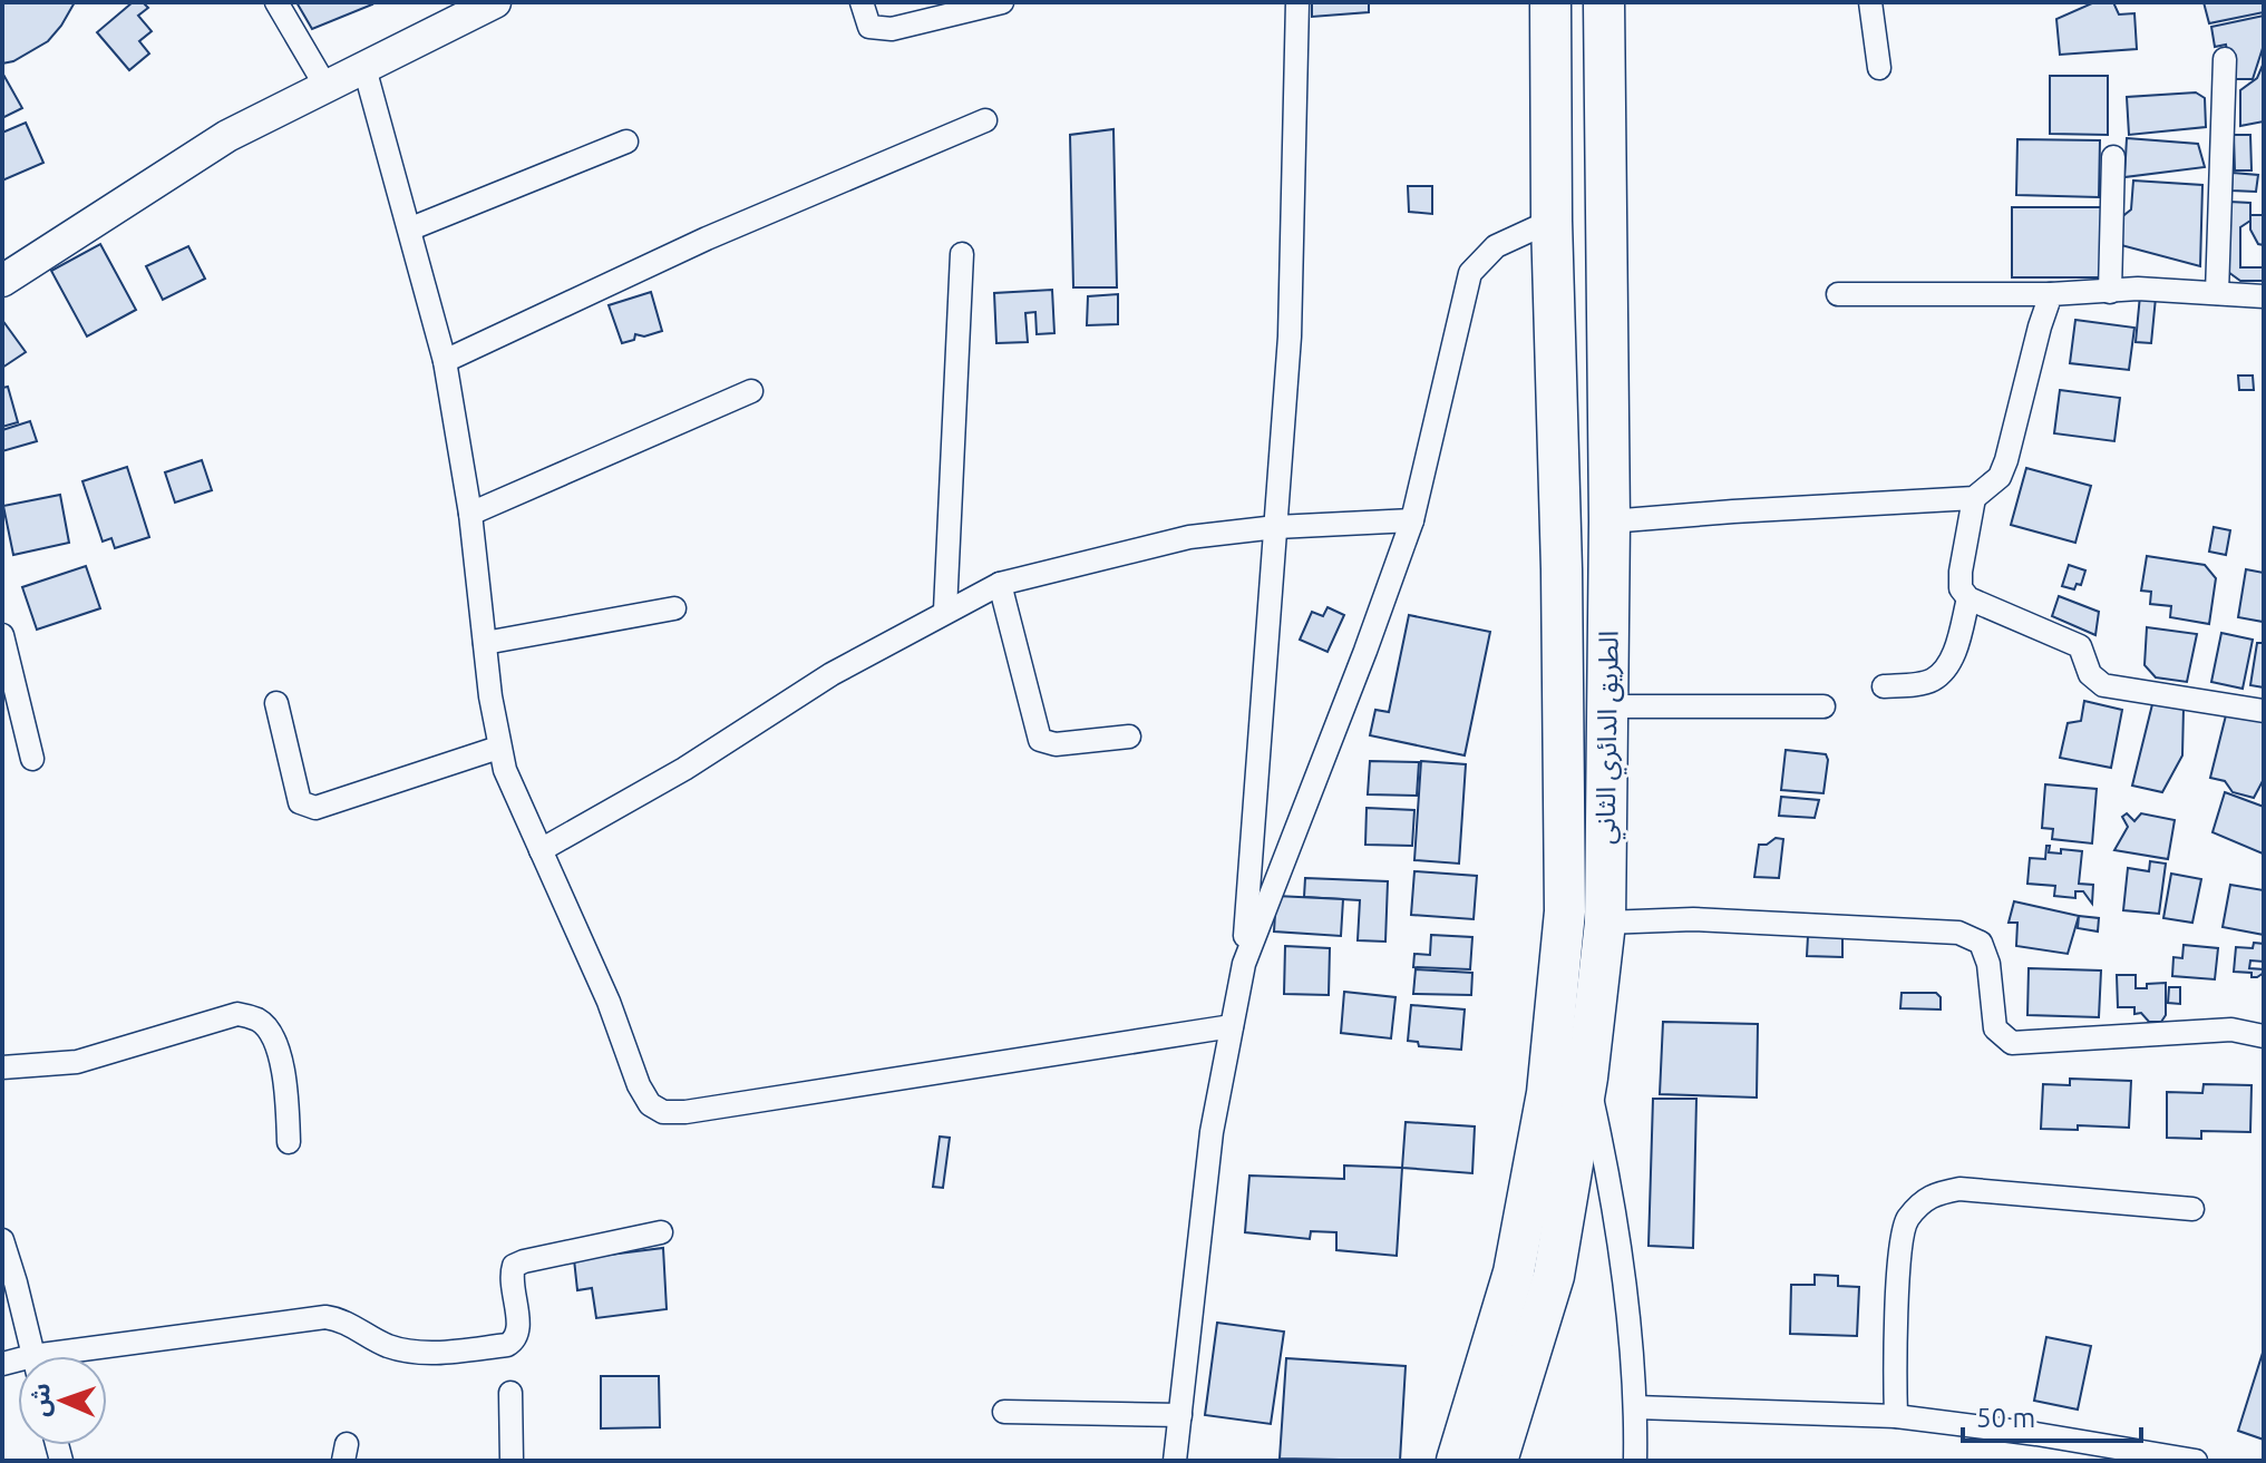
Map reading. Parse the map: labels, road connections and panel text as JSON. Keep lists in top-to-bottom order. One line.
{"streets":{"highway":["الطريق الدائري الثاني"]},"scale_bar":"50 m","north":"left"}
